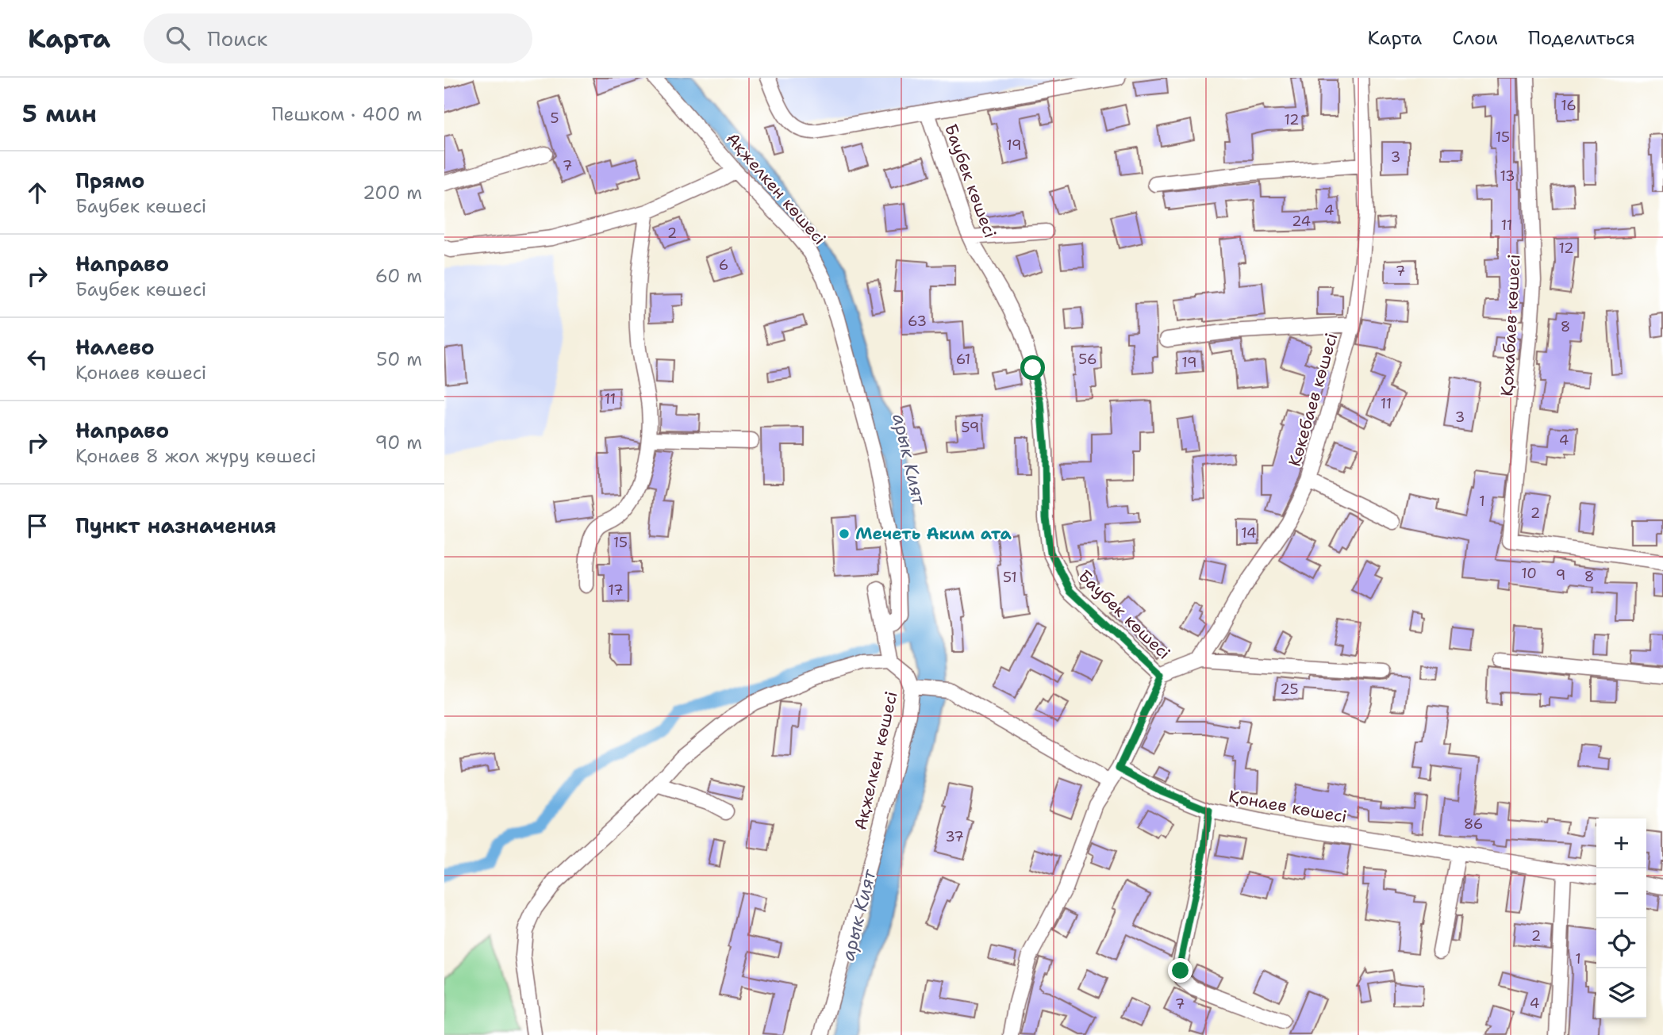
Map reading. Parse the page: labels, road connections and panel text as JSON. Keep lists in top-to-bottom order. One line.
{"streets":{"street":["Баубек көшесі","Ақжелкен көшесі","Қожабаев көшесі","Көкебаев көшесі","Қонаев көшесі"]},"crossings":[["Баубек көшесі","Қонаев көшесі"]],"water":["арык Кият"],"places":["Мечеть Аким ата"],"house_numbers":["16","5","12","15","19","3","7","13","4","24","11","2","12","6","7","63","8","61","56","19","11","11","3","59","4","1","2","14","15","10","9","8","51","17","25","86","37","2","1","4","7"],"page":{"header":"Карта","search":"Поиск","nav":["Карта","Слои","Поделиться"],"heading":["5 мин","Пешком · 400 m"],"list":[["Прямо","Баубек көшесі","200 m"],["Направо","Баубек көшесі","60 m"],["Налево","Қонаев көшесі","50 m"],["Направо","Қонаев 8 жол жүру көшесі","90 m"],"Пункт назначения"],"map_buttons":["+","−"]}}
